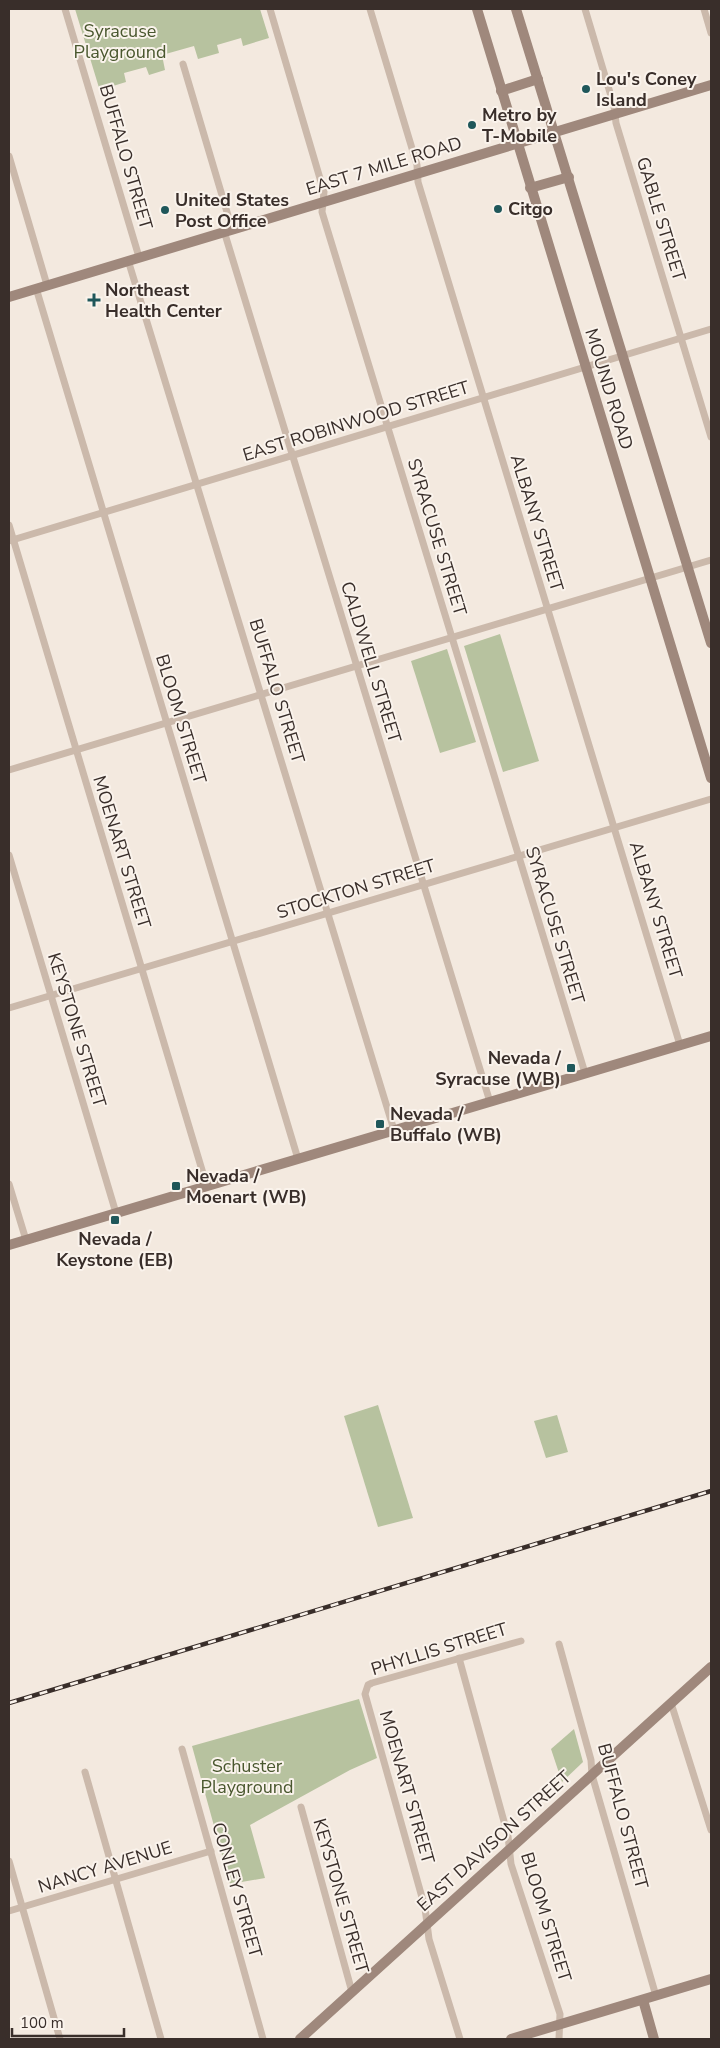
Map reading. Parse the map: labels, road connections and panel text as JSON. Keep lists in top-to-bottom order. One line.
{"streets":{"main road":["EAST 7 MILE ROAD","MOUND ROAD","EAST DAVISON STREET"],"street":["BUFFALO STREET","GABLE STREET","EAST ROBINWOOD STREET","ALBANY STREET","SYRACUSE STREET","CALDWELL STREET","BLOOM STREET","MOENART STREET","STOCKTON STREET","KEYSTONE STREET","PHYLLIS STREET","NANCY AVENUE","CONLEY STREET"]},"crossings":[["BUFFALO STREET","EAST 7 MILE ROAD"],["BUFFALO STREET","EAST ROBINWOOD STREET"],["BUFFALO STREET","STOCKTON STREET"],["BUFFALO STREET","EAST DAVISON STREET"],["EAST 7 MILE ROAD","GABLE STREET"],["EAST 7 MILE ROAD","MOUND ROAD"],["EAST 7 MILE ROAD","ALBANY STREET"],["EAST 7 MILE ROAD","SYRACUSE STREET"],["EAST 7 MILE ROAD","CALDWELL STREET"],["EAST 7 MILE ROAD","BLOOM STREET"],["GABLE STREET","EAST ROBINWOOD STREET"],["MOUND ROAD","EAST ROBINWOOD STREET"],["EAST ROBINWOOD STREET","ALBANY STREET"],["EAST ROBINWOOD STREET","SYRACUSE STREET"],["EAST ROBINWOOD STREET","CALDWELL STREET"],["EAST ROBINWOOD STREET","BLOOM STREET"],["EAST ROBINWOOD STREET","MOENART STREET"],["ALBANY STREET","STOCKTON STREET"],["SYRACUSE STREET","STOCKTON STREET"],["CALDWELL STREET","STOCKTON STREET"],["BLOOM STREET","STOCKTON STREET"],["BLOOM STREET","PHYLLIS STREET"],["BLOOM STREET","EAST DAVISON STREET"],["MOENART STREET","STOCKTON STREET"],["MOENART STREET","PHYLLIS STREET"],["MOENART STREET","EAST DAVISON STREET"],["STOCKTON STREET","KEYSTONE STREET"],["KEYSTONE STREET","EAST DAVISON STREET"],["NANCY AVENUE","CONLEY STREET"]],"parks":["Syracuse Playground","Schuster Playground"],"places":{"other":["Lou's Coney Island","Metro by T-Mobile","Citgo","United States Post Office"],"health":["Northeast Health Center"],"transit":["Nevada / Syracuse (WB)","Nevada / Buffalo (WB)","Nevada / Moenart (WB)","Nevada / Keystone (EB)"]},"scale_bar":"100 m"}
